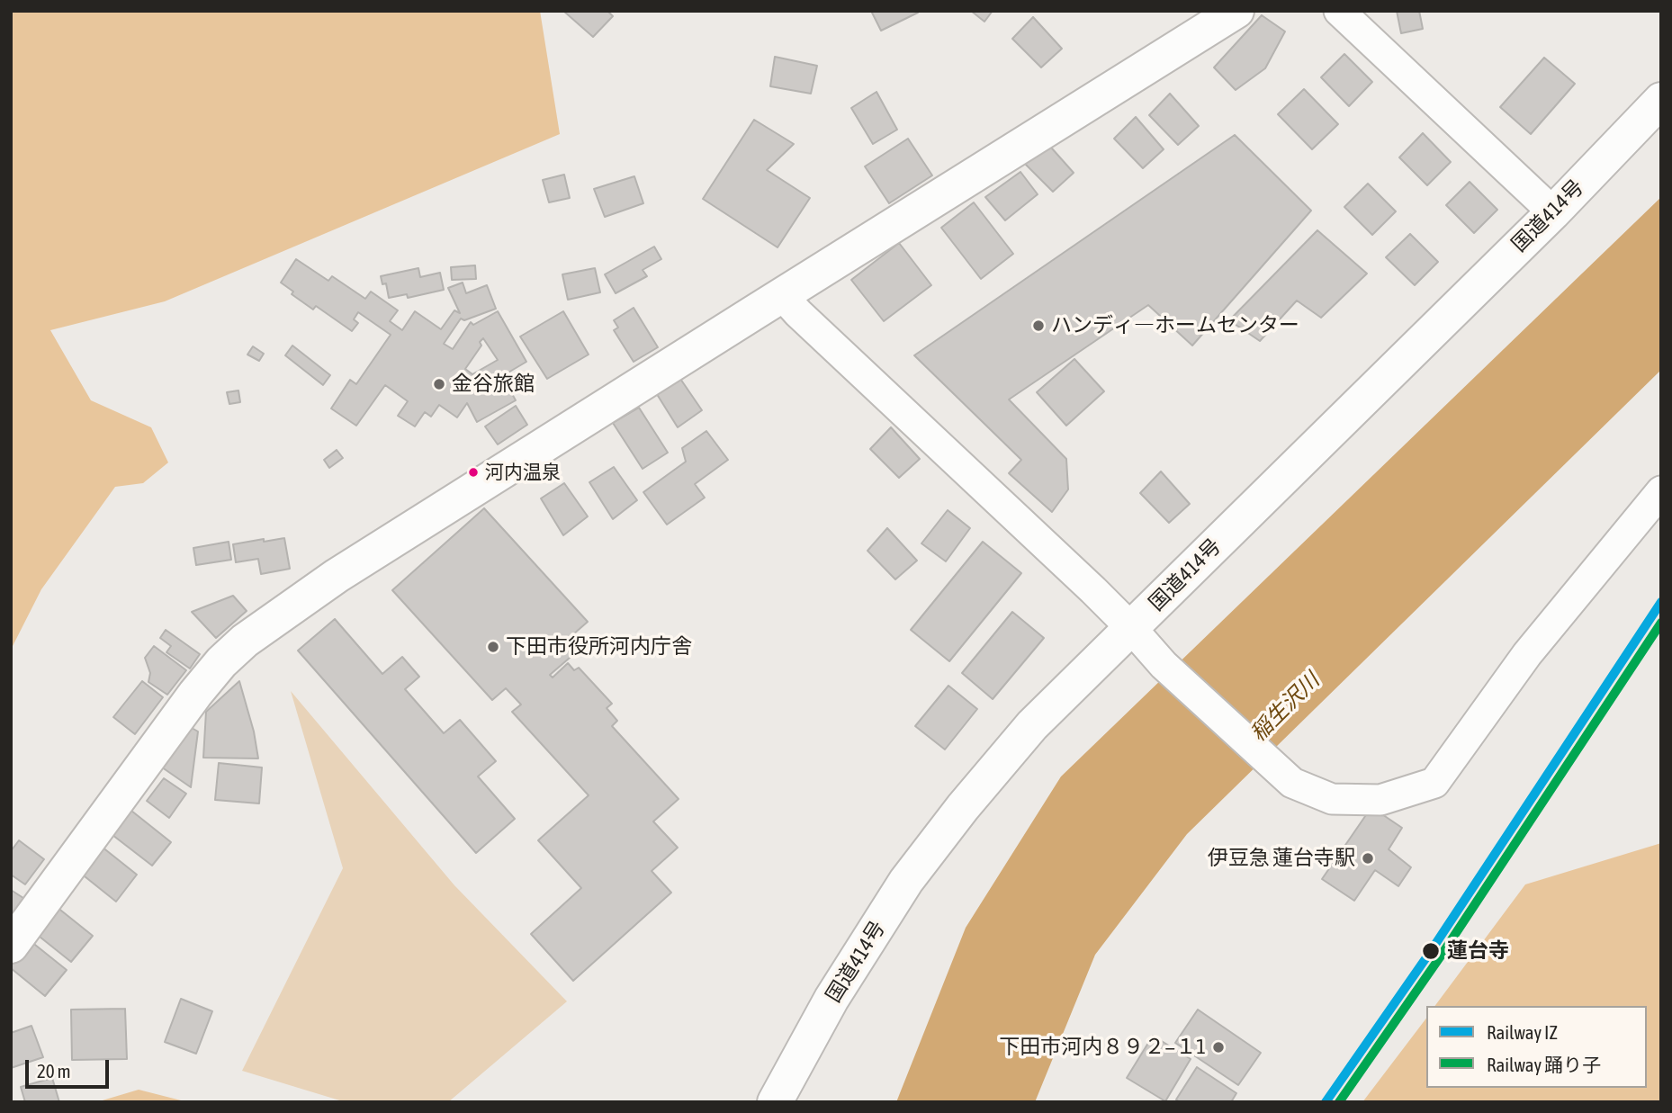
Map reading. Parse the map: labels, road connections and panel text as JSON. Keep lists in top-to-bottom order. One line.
{"streets":{"main road":["国道414号"]},"water":["稲生沢川"],"places":["ハンディ―ホームセンター","金谷旅館","河内温泉","下田市役所河内庁舎","伊豆急 蓮台寺駅","蓮台寺","下田市河内８９２−１1"],"lines":["rail line IZ","rail line 踊り子"],"legend":["Railway IZ","Railway 踊り子"],"scale_bar":"20 m"}
